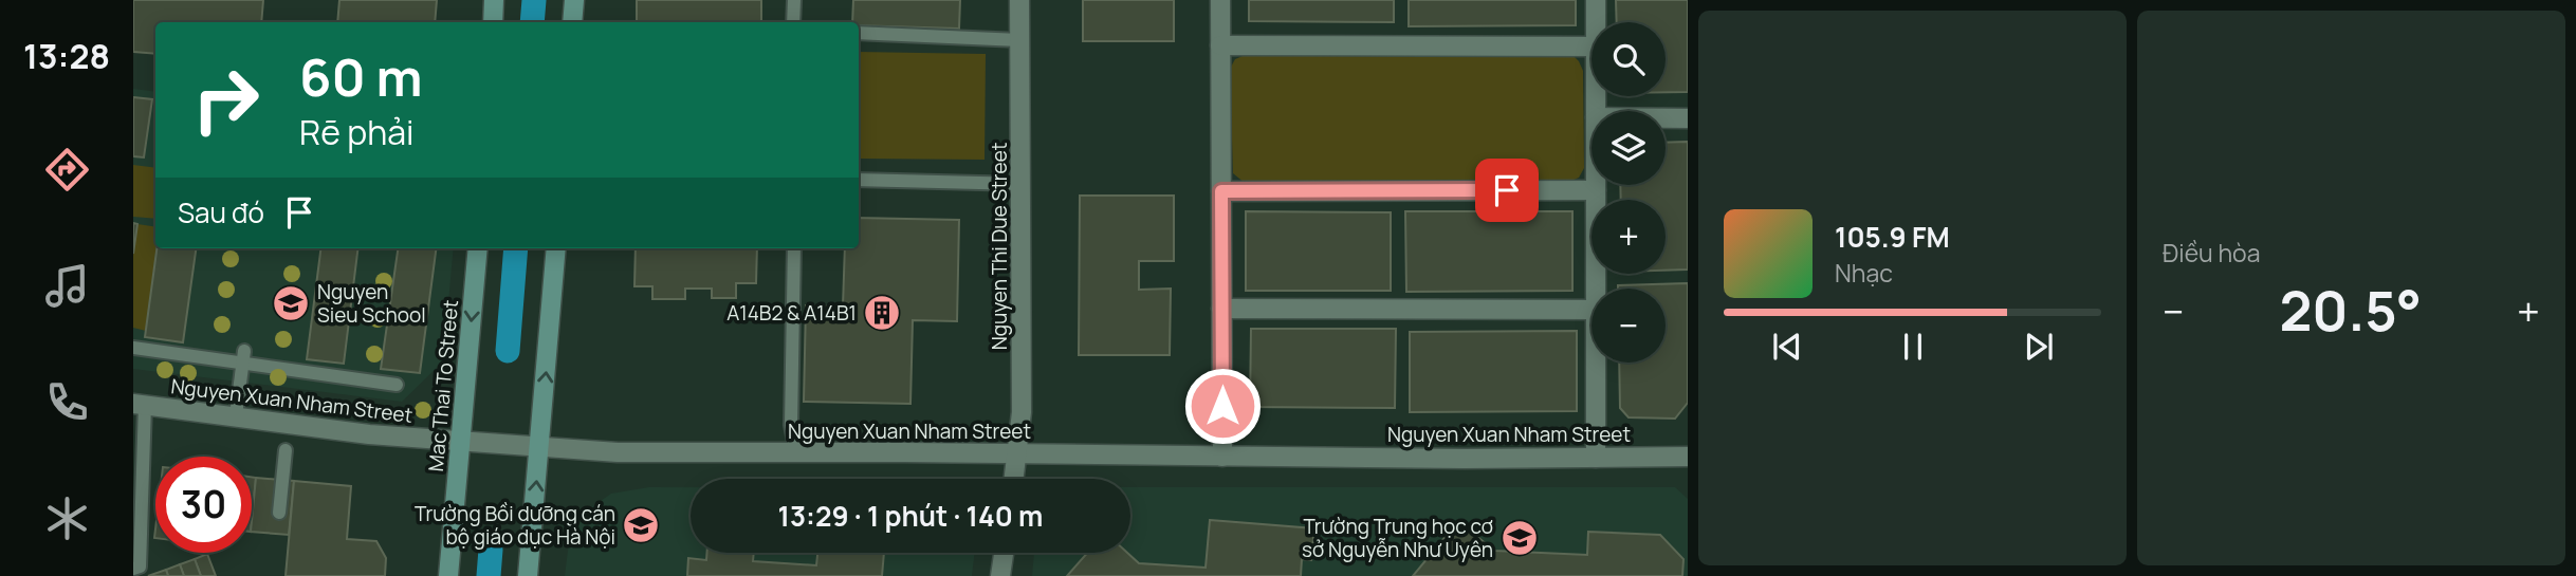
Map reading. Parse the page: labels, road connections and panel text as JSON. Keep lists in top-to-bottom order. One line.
{"streets":{"street":["Nguyen Thi Due Street","Mac Thai To Street","Nguyen Xuan Nham Street"]},"crossings":[["Nguyen Thi Due Street","Nguyen Xuan Nham Street"],["Mac Thai To Street","Nguyen Xuan Nham Street"]],"places":{"school or university":["Nguyen Sieu School","Trường Bồi dưỡng cán bộ giáo dục Hà Nội","Trường Trung học cơ sở Nguyễn Như Uyên"],"building":["A14B2 & A14B1"]},"page":{"tabs":"13:28","tile":"Điều hòa","map_buttons":["+","−"],"turn":["60 m","Rẽ phải"],"then":"Sau đó","song":["105.9 FM","Nhạc"],"heat":["−","20.5°","+"],"limit":"30","trip":"13:29 · 1 phút · 140 m"}}
